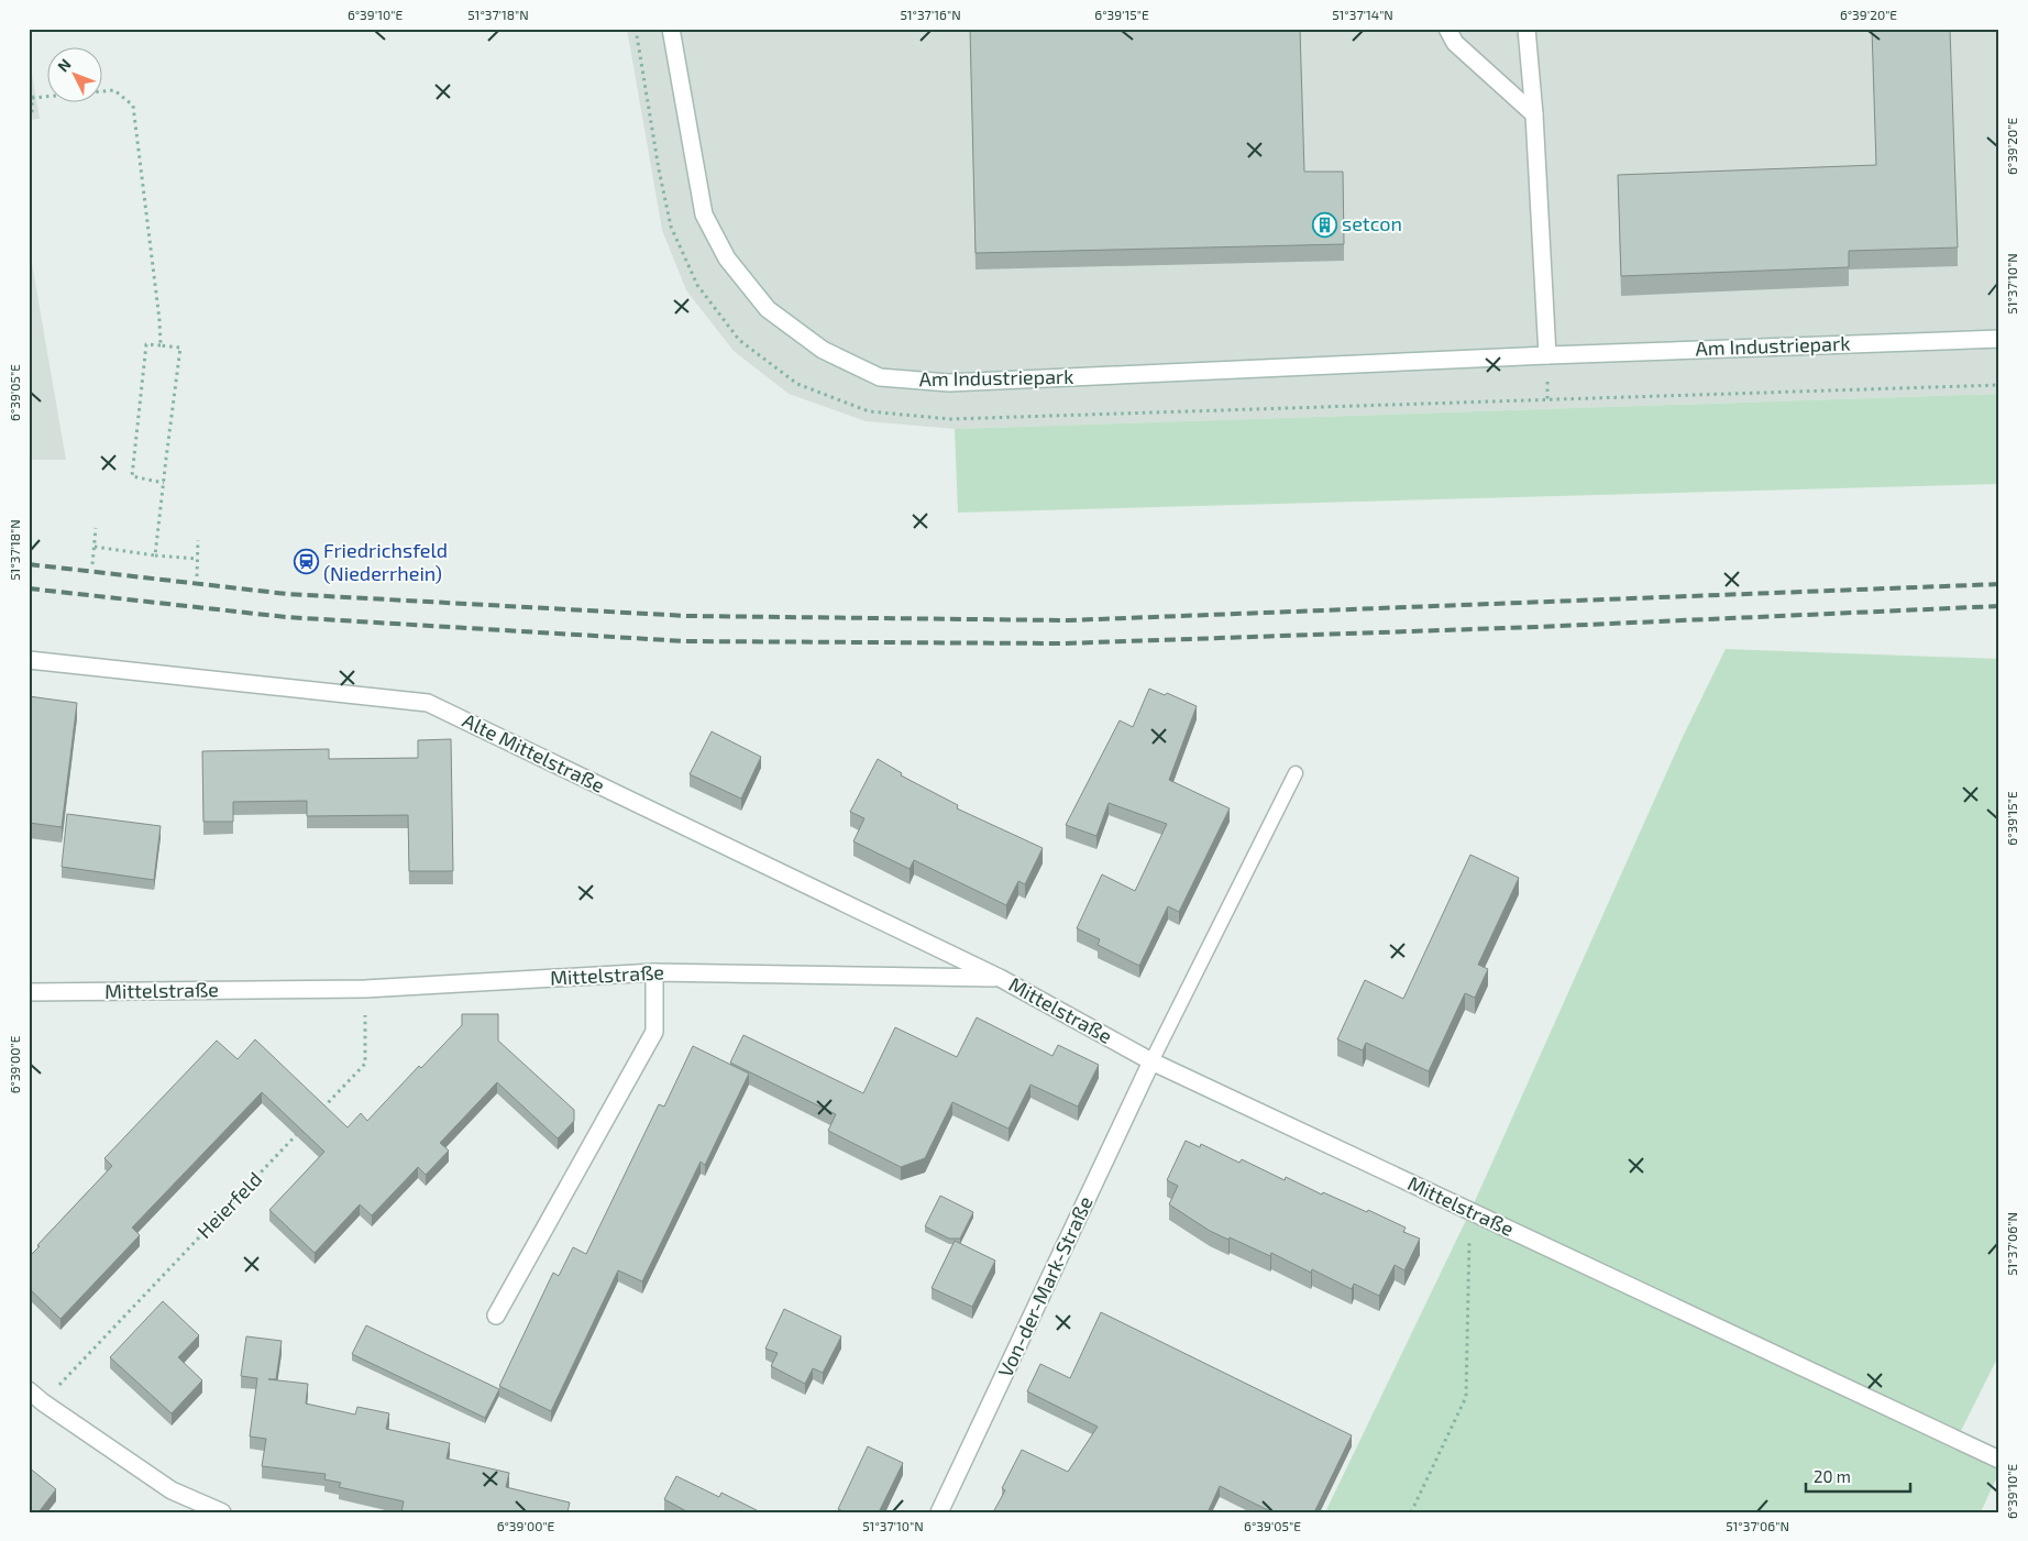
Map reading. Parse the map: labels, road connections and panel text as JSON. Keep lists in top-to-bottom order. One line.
{"streets":{"street":["Am Industriepark","Alte Mittelstraße","Mittelstraße","Von-der-Mark-Straße"],"path":["Heierfeld"]},"crossings":[["Alte Mittelstraße","Mittelstraße"],["Mittelstraße","Von-der-Mark-Straße"]],"places":{"building":["setcon"],"station":["Friedrichsfeld (Niederrhein)"]},"scale_bar":"20 m","north":"top left","coordinates":["6°39'10\"E","51°37'18\"N","51°37'16\"N","6°39'15\"E","51°37'14\"N","6°39'20\"E","51°37'10\"N","6°39'05\"E","6°39'00\"E","51°37'06\"N"]}
